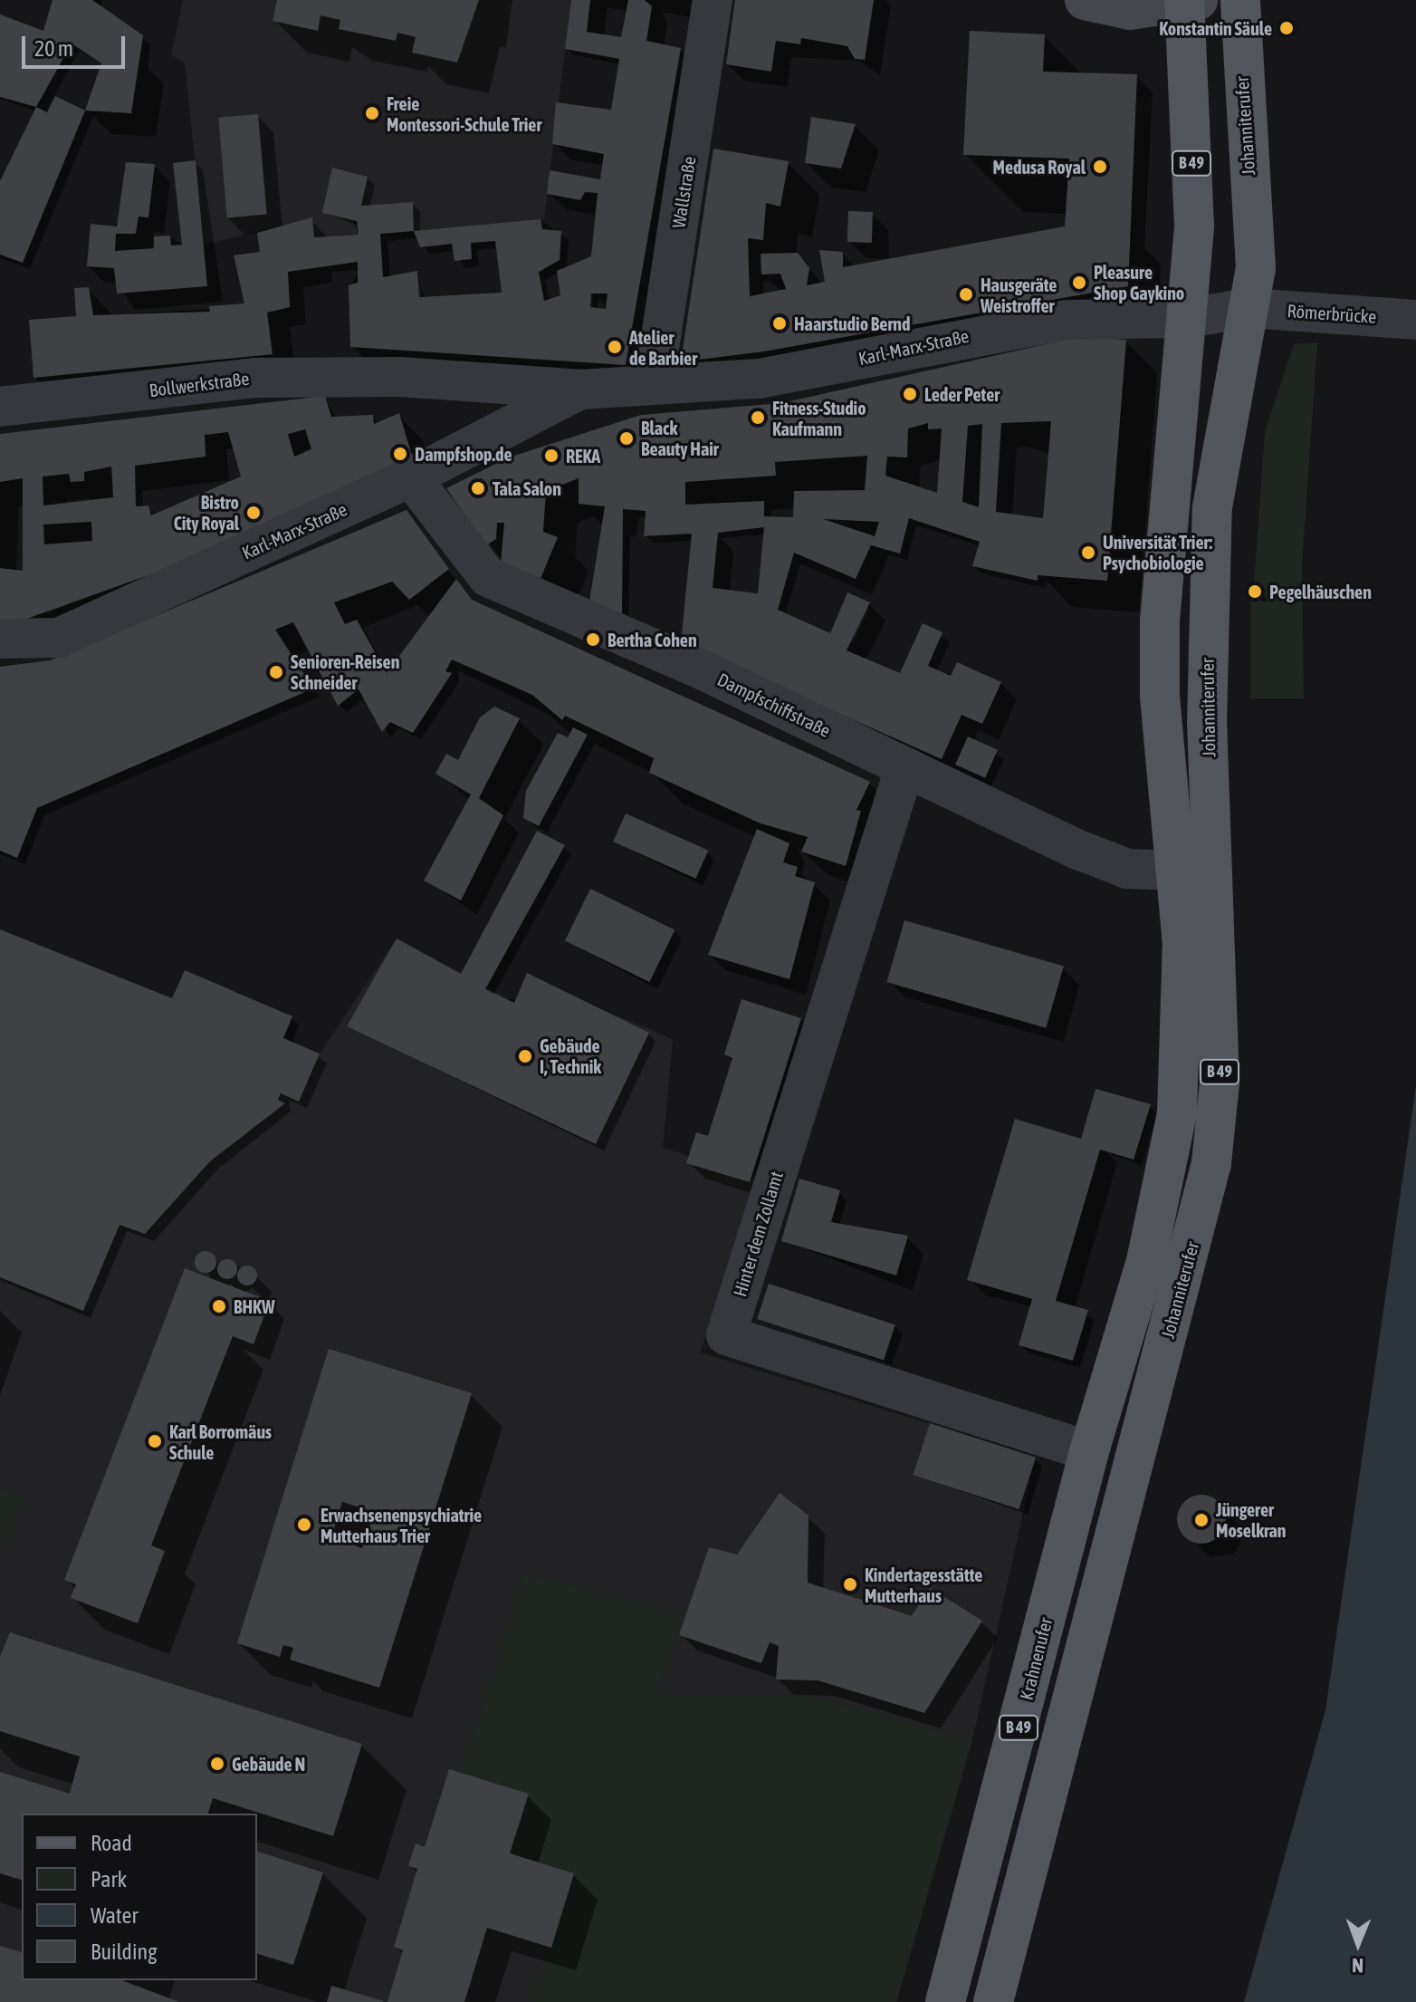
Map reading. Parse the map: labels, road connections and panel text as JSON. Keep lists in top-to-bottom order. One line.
{"streets":{"main road":["Johanniterufer","B 49","Krahnenufer"],"street":["Wallstraße","Römerbrücke","Karl-Marx-Straße","Bollwerkstraße","Dampfschiffstraße","Hinter dem Zollamt"]},"crossings":[["Johanniterufer","B 49"],["Johanniterufer","Römerbrücke"],["Johanniterufer","Karl-Marx-Straße"],["B 49","Karl-Marx-Straße"],["B 49","Dampfschiffstraße"],["B 49","Krahnenufer"],["Wallstraße","Karl-Marx-Straße"],["Römerbrücke","Karl-Marx-Straße"],["Karl-Marx-Straße","Bollwerkstraße"],["Karl-Marx-Straße","Dampfschiffstraße"],["Dampfschiffstraße","Hinter dem Zollamt"],["Dampfschiffstraße","Krahnenufer"],["Hinter dem Zollamt","Krahnenufer"]],"places":["Konstantin Säule","Freie Montessori-Schule Trier","Medusa Royal","Pleasure Shop Gaykino","Hausgeräte Weistroffer","Haarstudio Bernd","Atelier de Barbier","Leder Peter","Fitness-Studio Kaufmann","Black Beauty Hair","Dampfshop.de","REKA","Tala Salon","Bistro City Royal","Universität Trier: Psychobiologie","Pegelhäuschen","Bertha Cohen","Senioren-Reisen Schneider","Gebäude I, Technik","BHKW","Karl Borromäus Schule","Jüngerer Moselkran","Erwachsenenpsychiatrie Mutterhaus Trier","Kindertagesstätte Mutterhaus","Gebäude N"],"legend":["Road","Park","Water","Building"],"scale_bar":"20 m","north":"bottom"}
